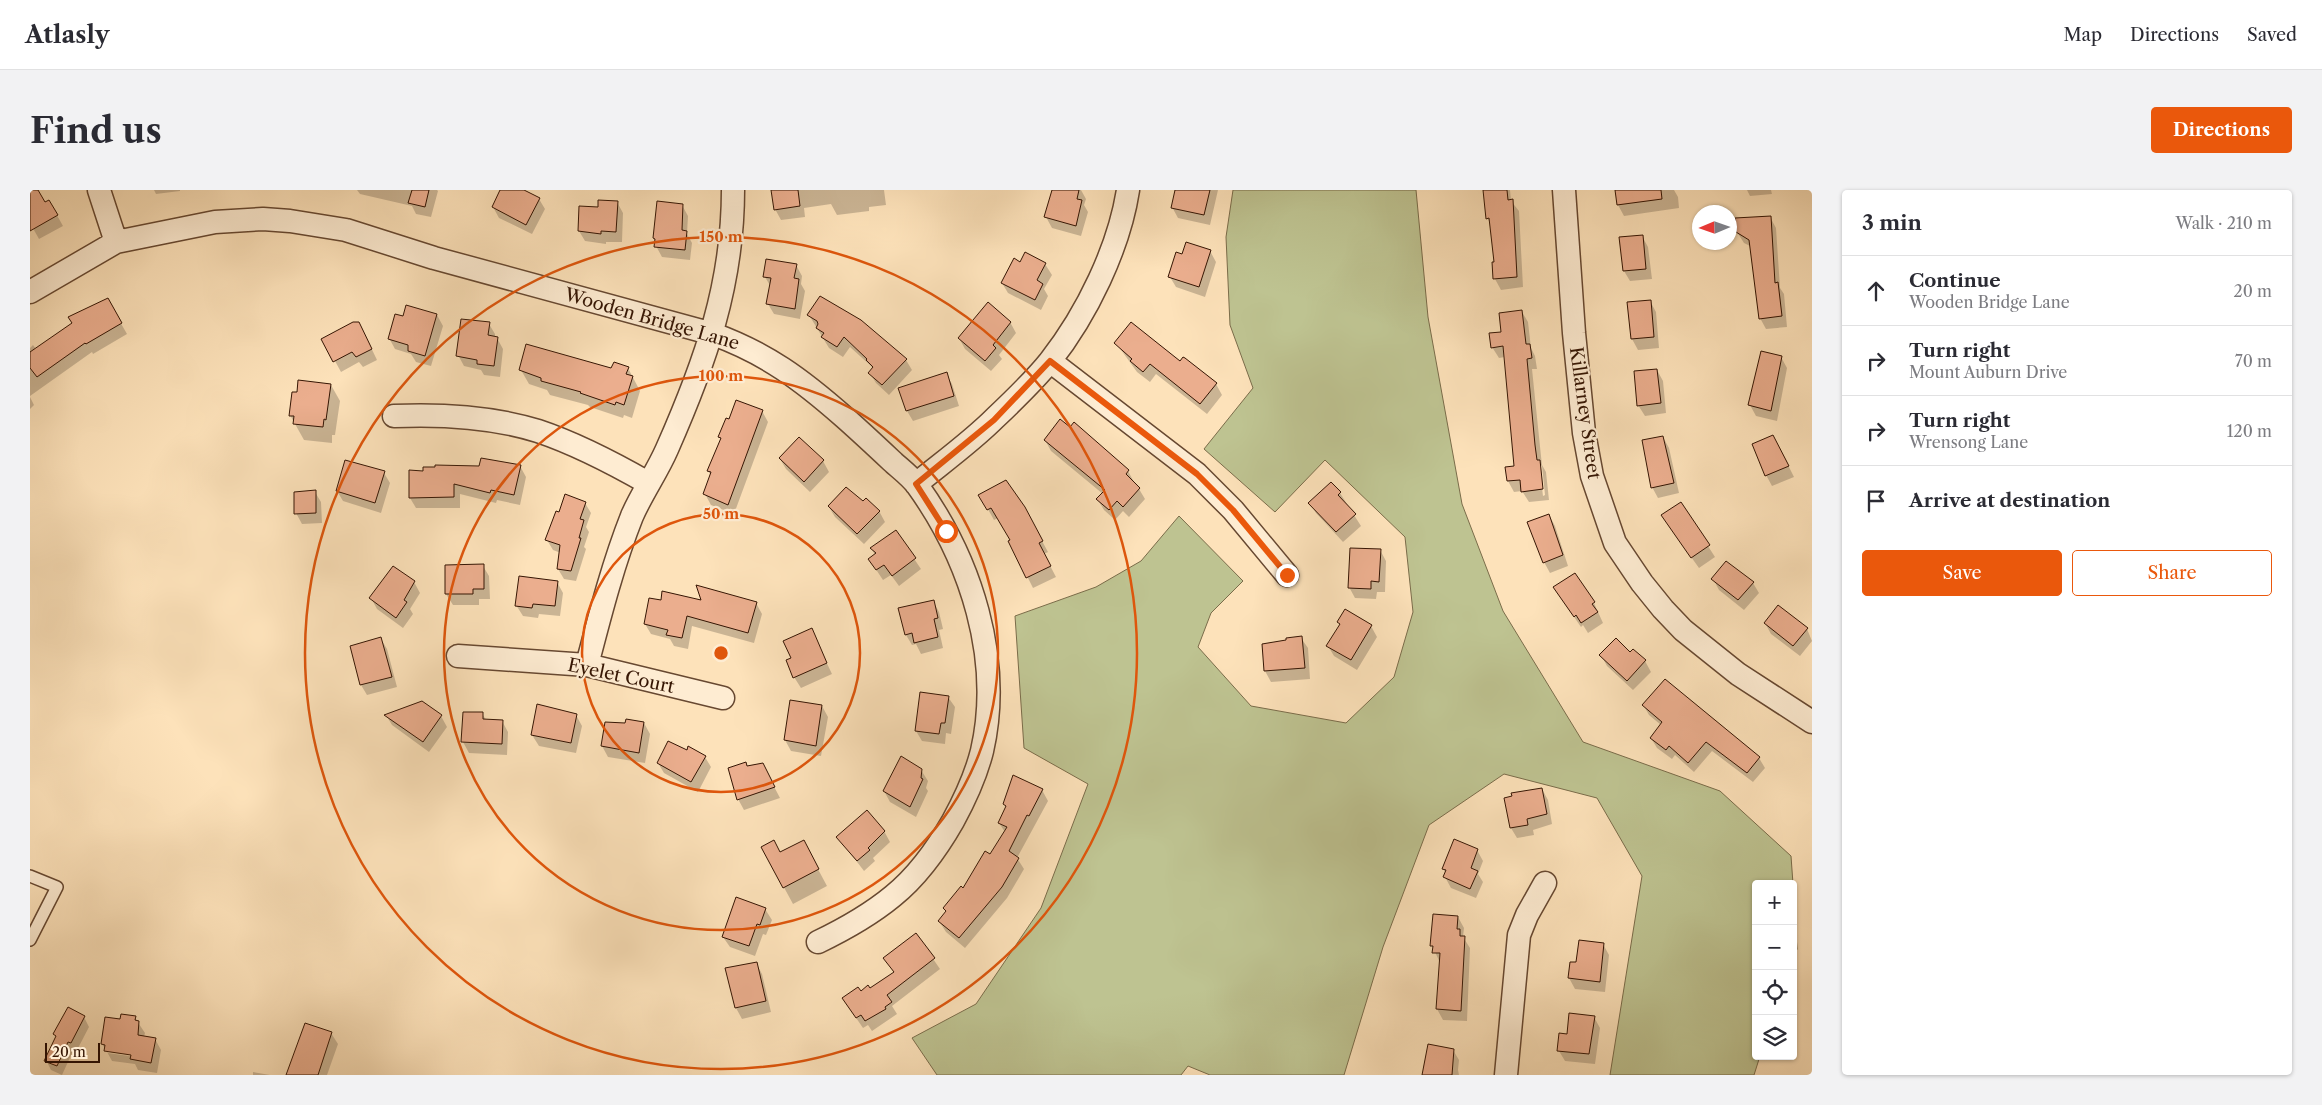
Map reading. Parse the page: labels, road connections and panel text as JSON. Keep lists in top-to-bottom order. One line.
{"streets":{"street":["Wooden Bridge Lane","Killarney Street","Eyelet Court"]},"scale_bar":"20 m","north":"left","page":{"header":"Atlasly","nav":["Map","Directions","Saved"],"buttons":["Directions",["Save","Share"]],"title":"Find us","heading":["3 min","Walk · 210 m"],"list":[["Continue","Wooden Bridge Lane","20 m"],["Turn right","Mount Auburn Drive","70 m"],["Turn right","Wrensong Lane","120 m"],"Arrive at destination"],"map_buttons":["+","−"],"scale":"20 m"},"rings":["150 m","100 m","50 m"]}
